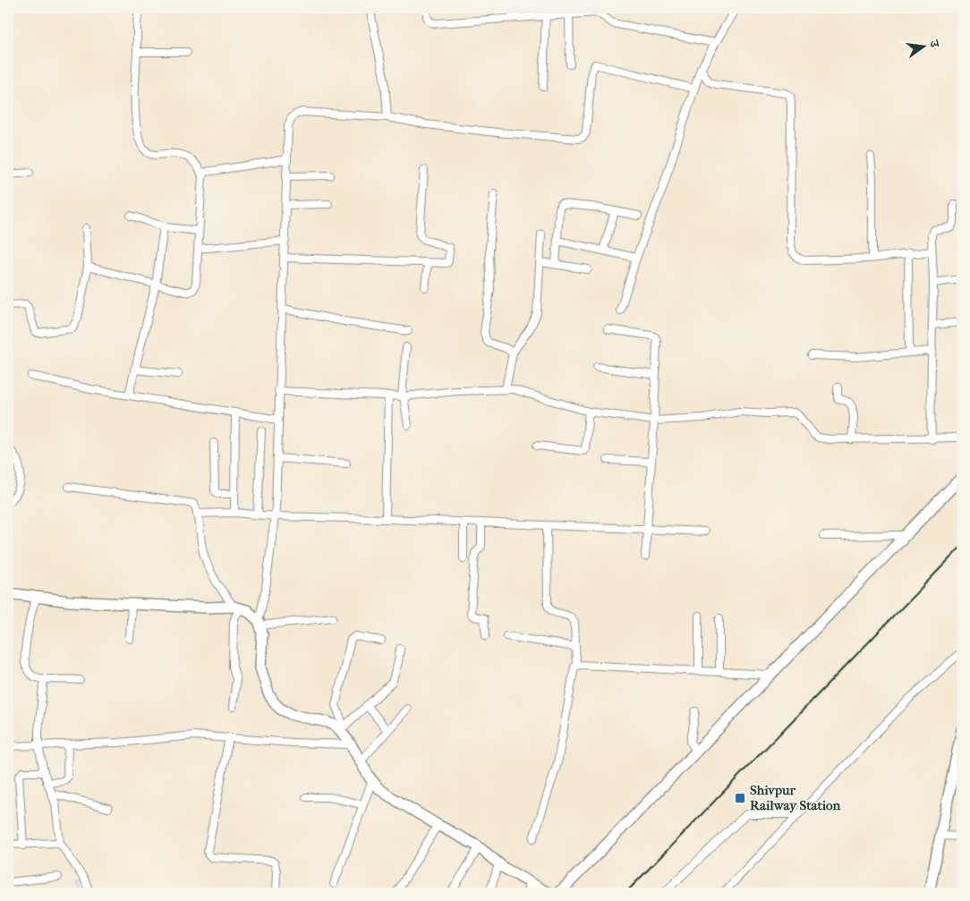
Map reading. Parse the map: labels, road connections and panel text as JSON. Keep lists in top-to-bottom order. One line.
{"places":{"transit":["Shivpur Railway Station"]},"north":"right"}
